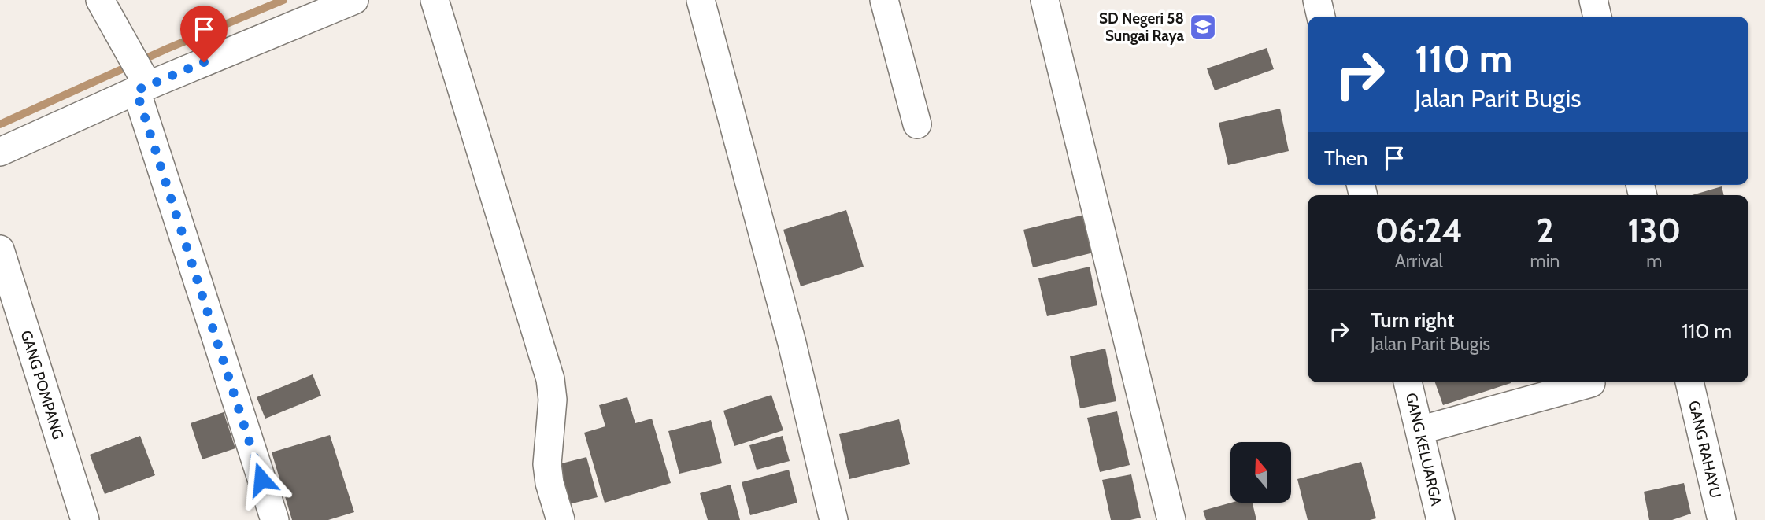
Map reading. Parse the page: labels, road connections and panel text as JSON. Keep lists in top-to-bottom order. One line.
{"streets":{"street":["GANG POMPANG","GANG KELUARGA","GANG RAHAYU"]},"places":{"school or university":["SD Negeri 58 Sungai Raya"]},"north":"top","page":{"turn":["110 m","Jalan Parit Bugis"],"then":"Then","eta":["06:24","Arrival","2","min","130","m"],"list":[{"name":"Turn right","note":"Jalan Parit Bugis","value":"110 m"}]}}
